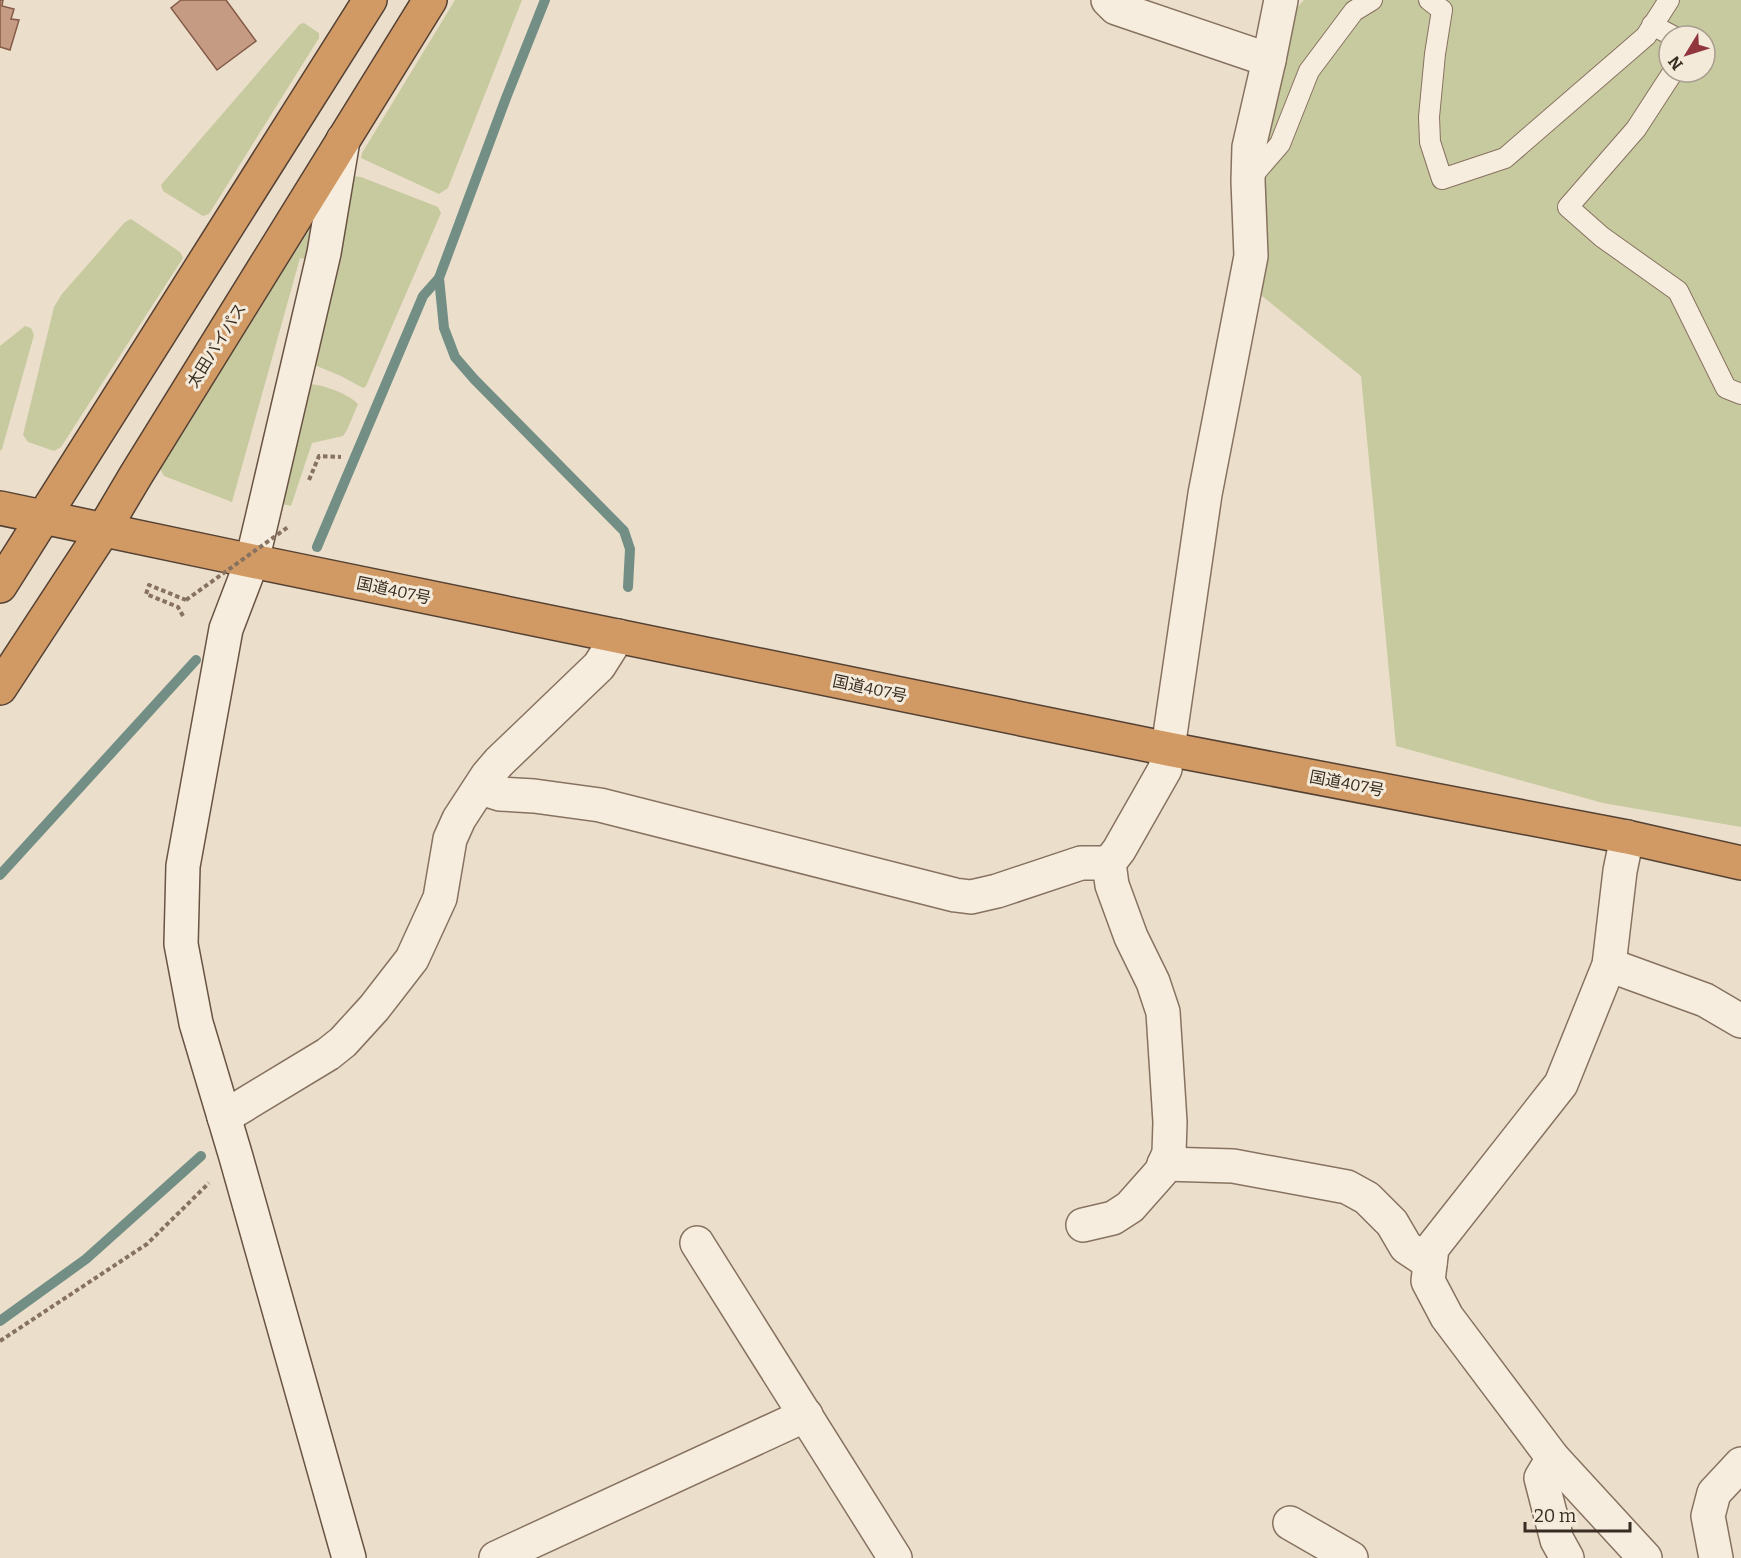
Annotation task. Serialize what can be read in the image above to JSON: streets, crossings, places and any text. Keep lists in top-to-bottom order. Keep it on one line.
{"streets":{"highway":["太田バイパス","国道407号"]},"crossings":[["太田バイパス","国道407号"]],"scale_bar":"20 m","north":"bottom left"}
